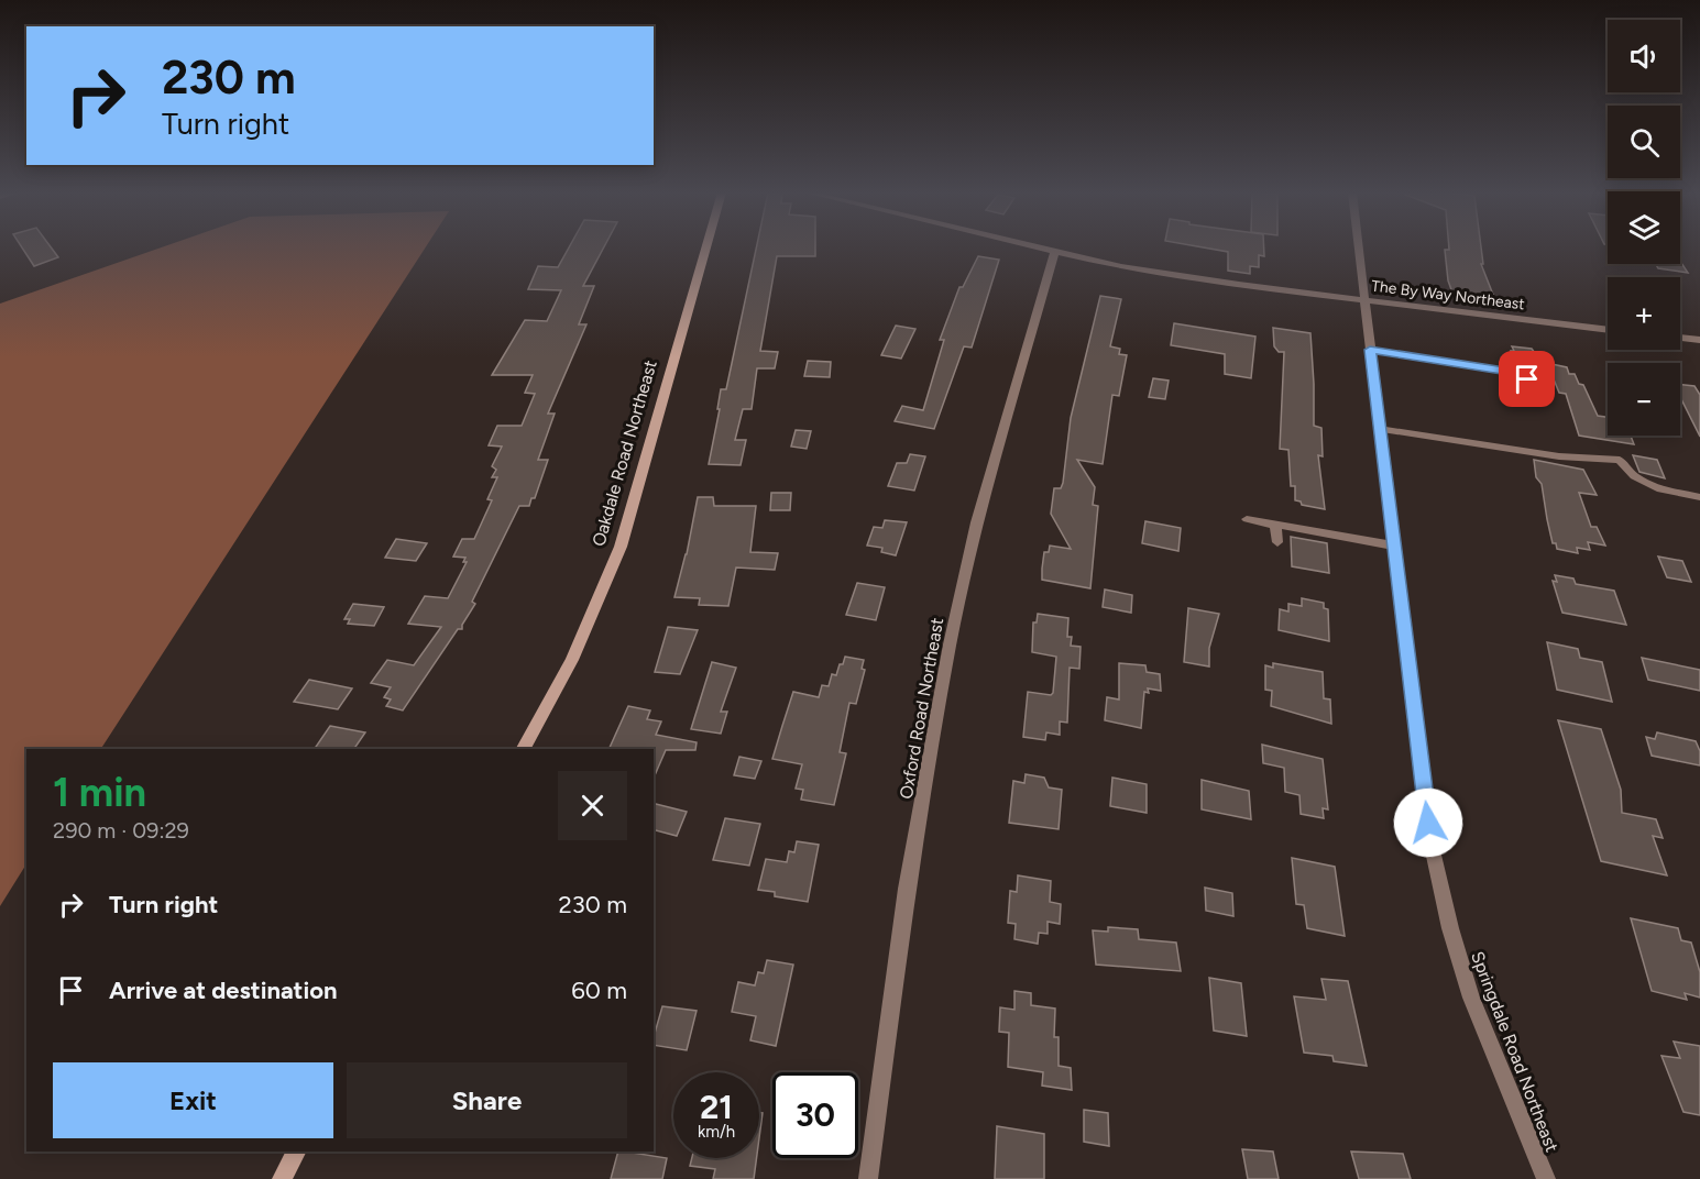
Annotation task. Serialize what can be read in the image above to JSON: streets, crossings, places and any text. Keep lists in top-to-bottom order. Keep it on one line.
{"streets":{"street":["The By Way Northeast","Oakdale Road Northeast","Oxford Road Northeast","Springdale Road Northeast"]},"crossings":[["The By Way Northeast","Oxford Road Northeast"],["The By Way Northeast","Springdale Road Northeast"]],"page":{"map_buttons":["+","−"],"turn":["230 m","Turn right"],"heading":["1 min","290 m · 09:29"],"list":[{"name":"Turn right","value":"230 m"},{"name":"Arrive at destination","value":"60 m"}],"buttons":["Exit","Share"],"speed":"21 km/h","limit":"30"}}
